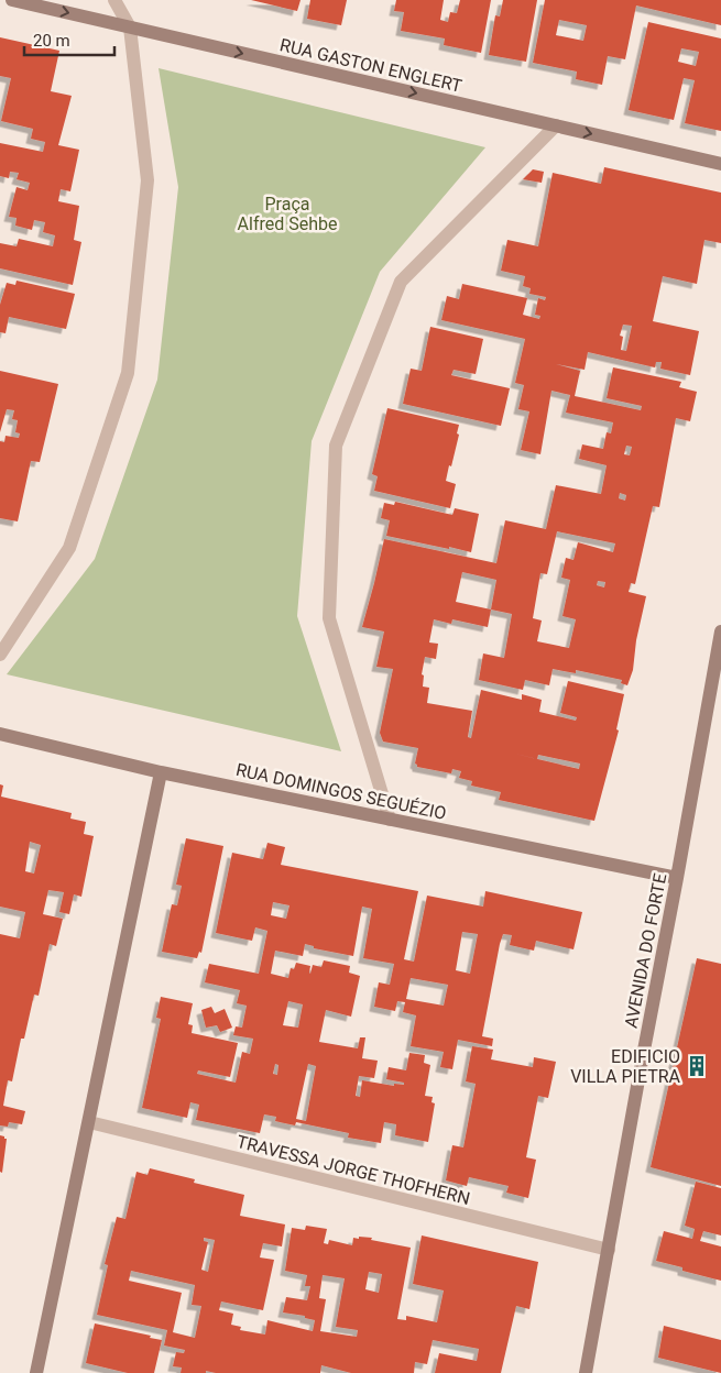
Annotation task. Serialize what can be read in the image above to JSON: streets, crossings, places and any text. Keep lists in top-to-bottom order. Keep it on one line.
{"streets":{"street":["RUA GASTON ENGLERT","RUA DOMINGOS SEGUÉZIO","AVENIDA DO FORTE","TRAVESSA JORGE THOFHERN"]},"crossings":[["RUA DOMINGOS SEGUÉZIO","AVENIDA DO FORTE"],["AVENIDA DO FORTE","TRAVESSA JORGE THOFHERN"]],"one_way":["RUA GASTON ENGLERT"],"parks":["Praça Alfred Sehbe"],"places":{"building":["EDIFICIO VILLA PIETRA"]},"scale_bar":"20 m"}
